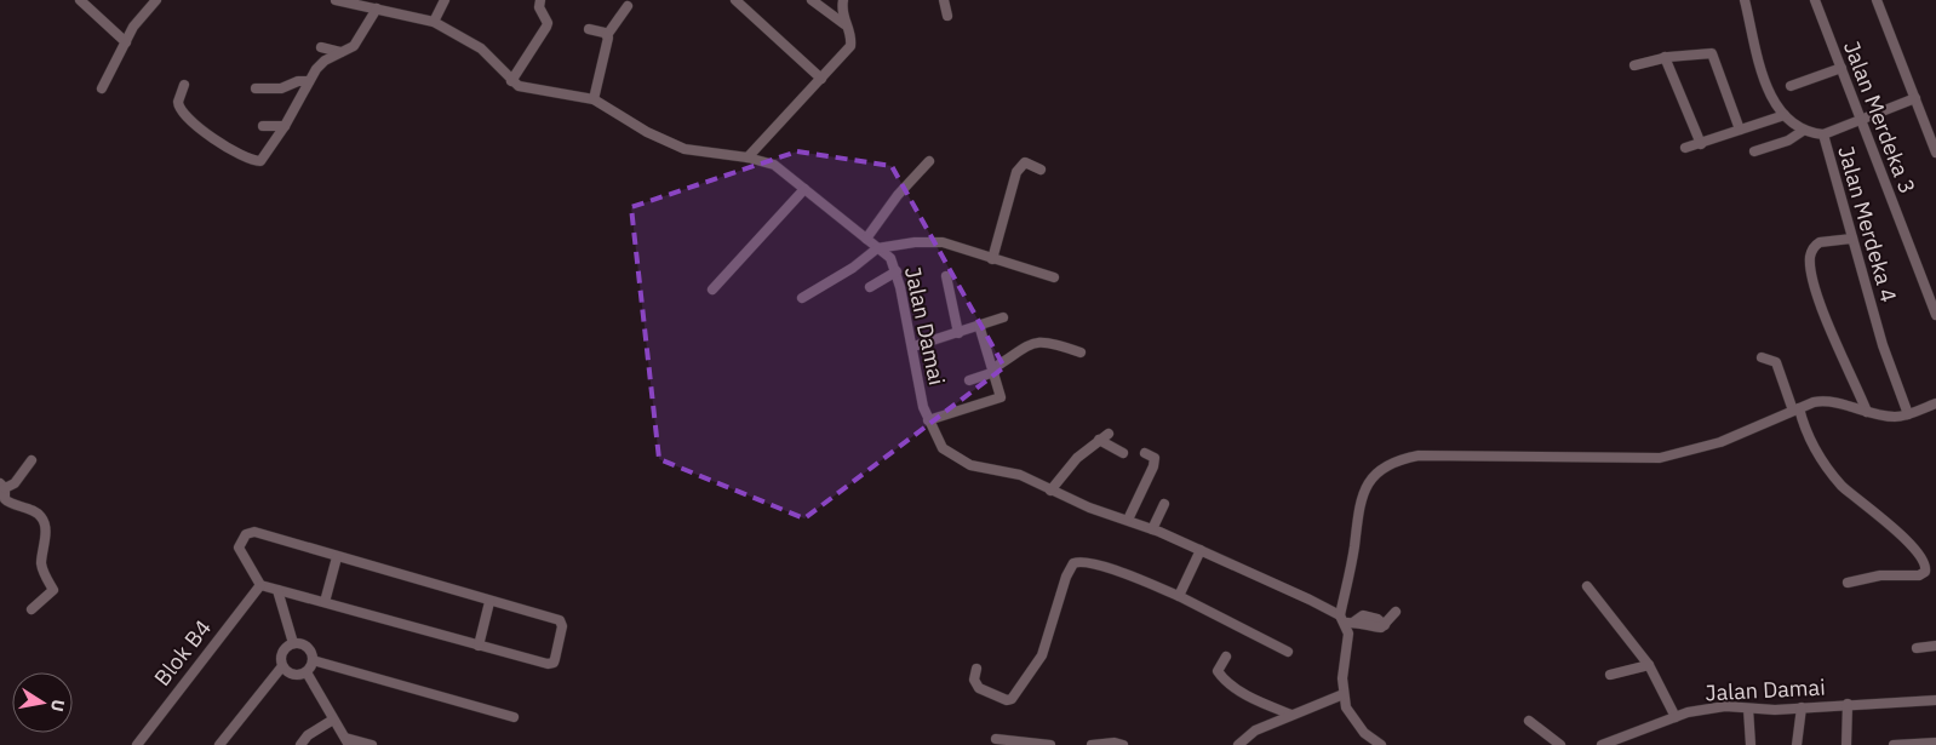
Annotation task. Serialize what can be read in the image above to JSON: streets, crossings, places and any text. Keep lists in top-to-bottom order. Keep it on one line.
{"streets":{"street":["Jalan Merdeka 3","Jalan Merdeka 4","Jalan Damai","Blok B4"]},"north":"right"}
